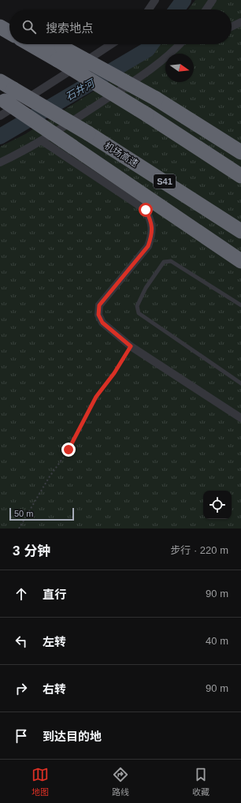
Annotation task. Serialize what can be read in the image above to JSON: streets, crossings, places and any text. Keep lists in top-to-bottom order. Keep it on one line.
{"streets":{"highway":["机场高速","S41"]},"water":["石井河"],"scale_bar":"50 m","north":"right","page":{"search":"搜索地点","scale":"50 m","heading":["3 分钟","步行 · 220 m"],"list":[["直行","90 m"],["左转","40 m"],["右转","90 m"],"到达目的地"],"nav":["地图","路线","收藏"]}}
